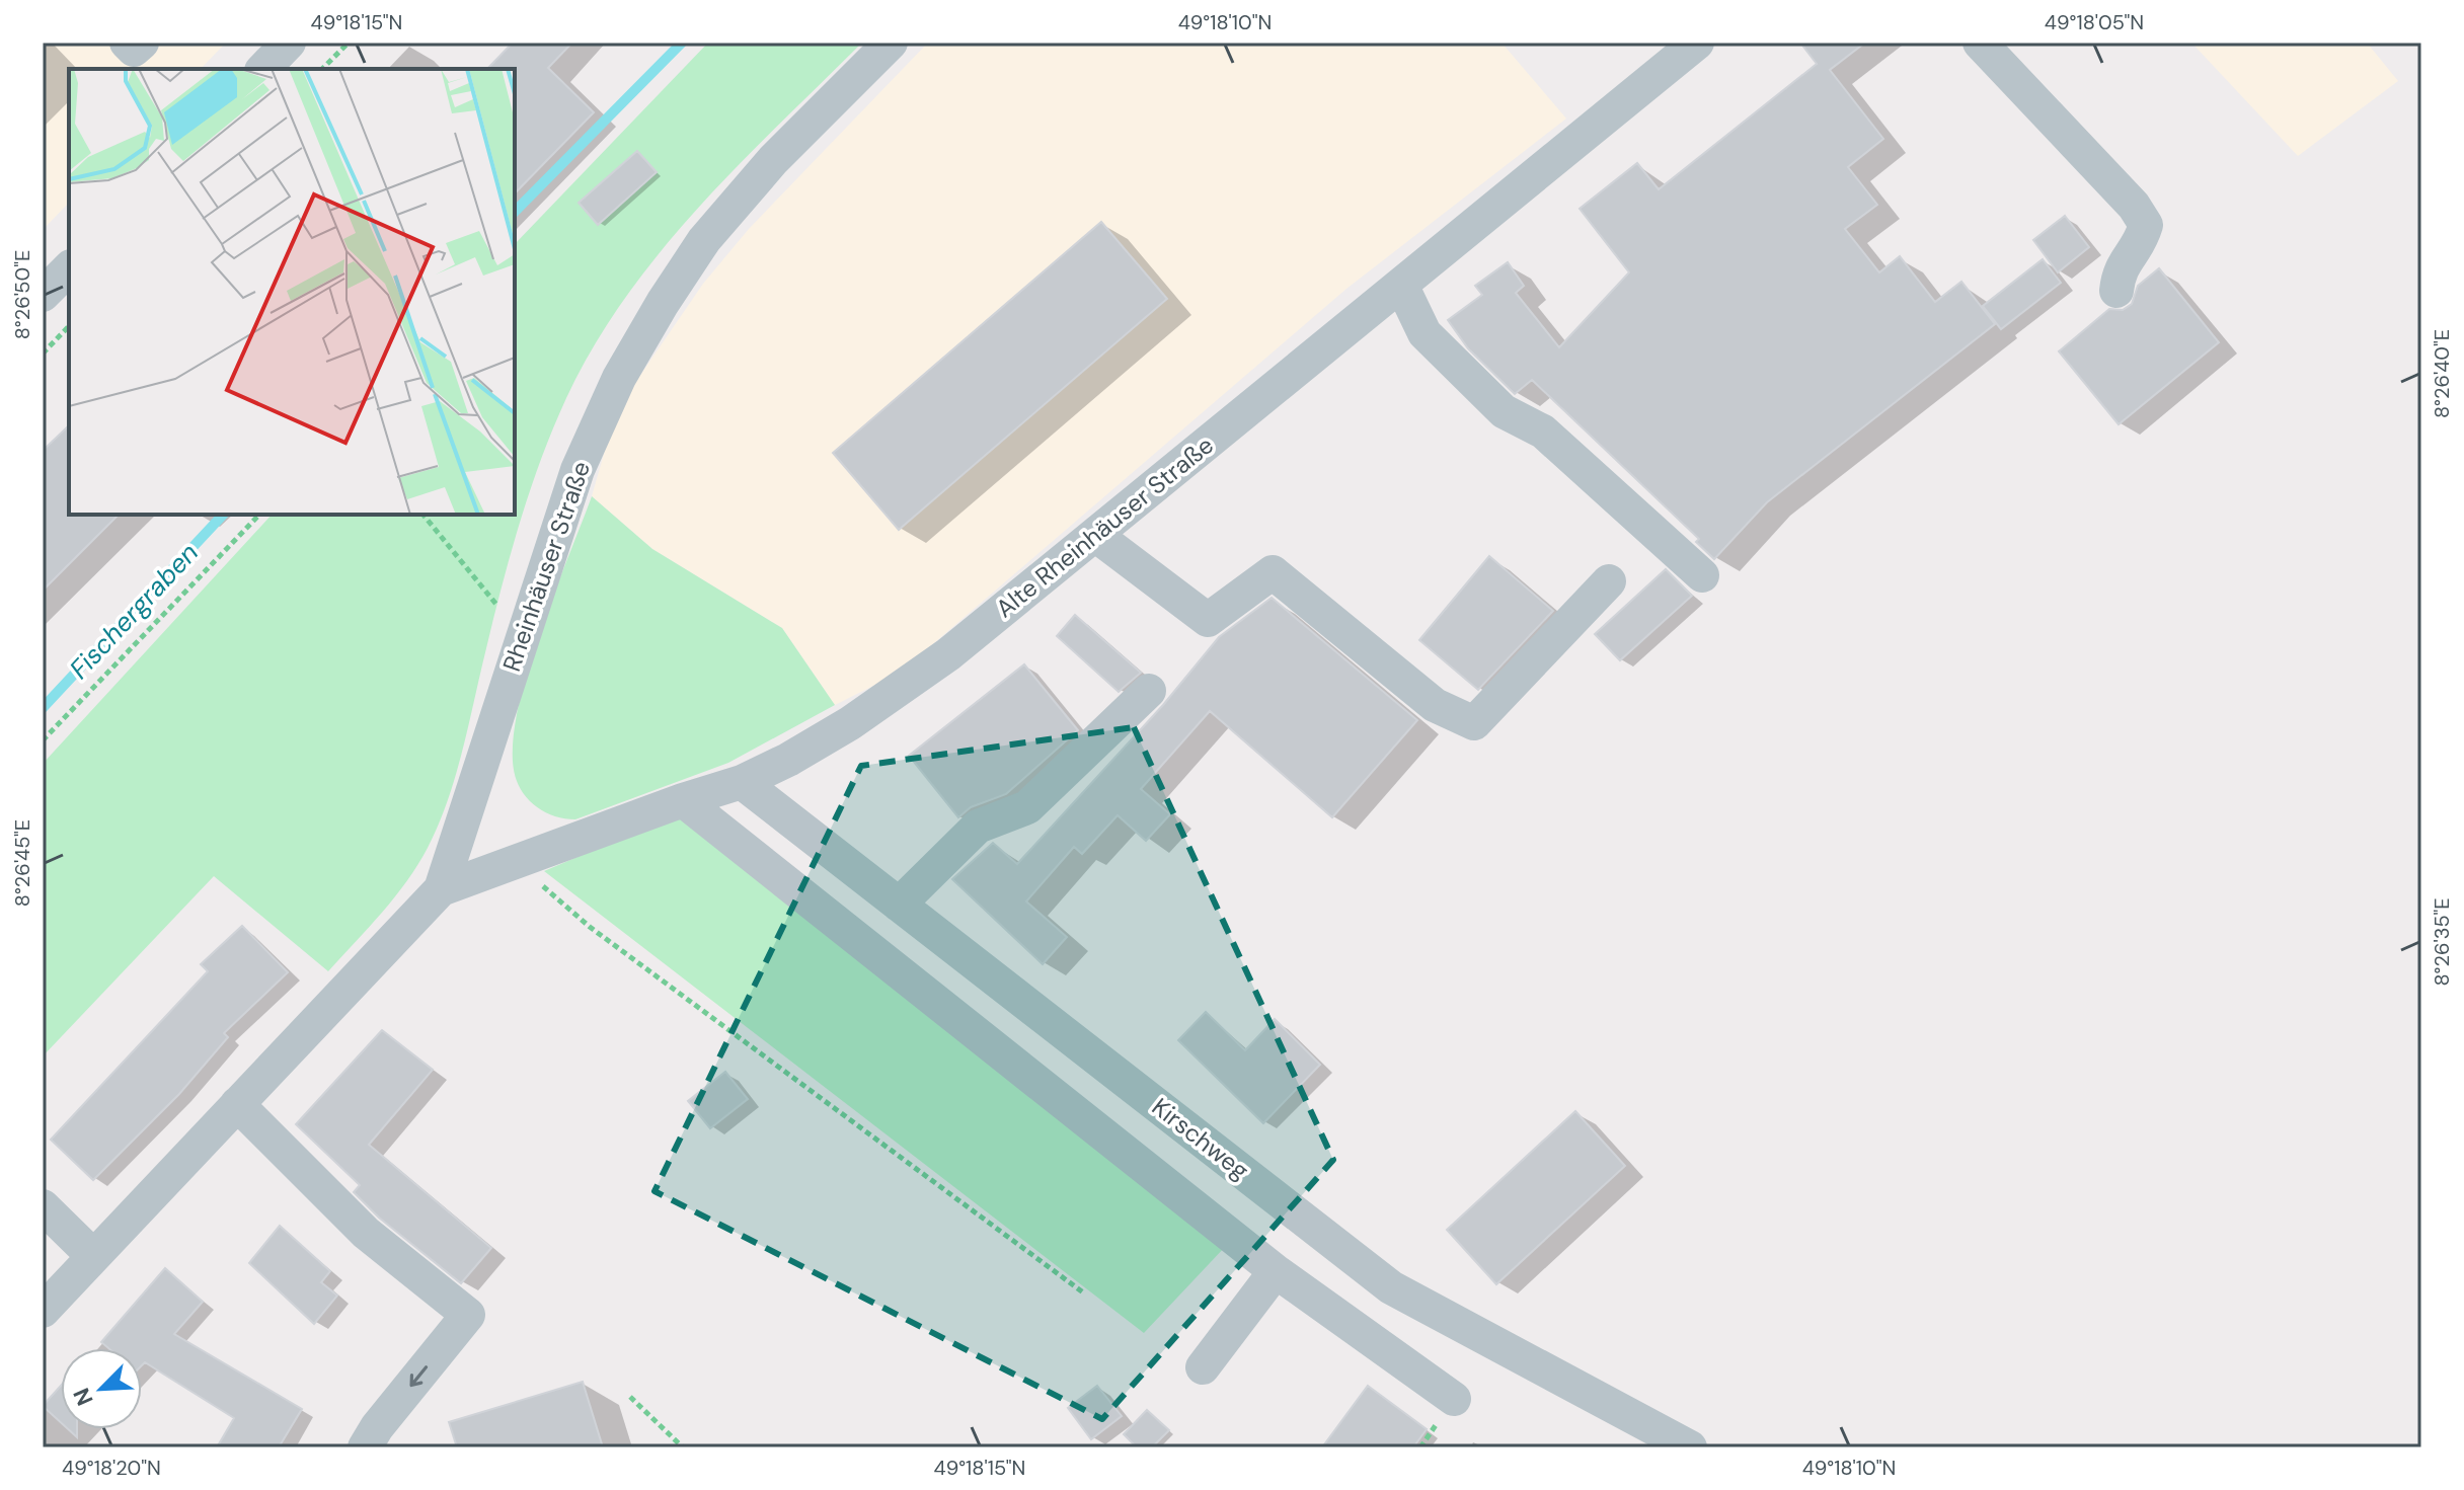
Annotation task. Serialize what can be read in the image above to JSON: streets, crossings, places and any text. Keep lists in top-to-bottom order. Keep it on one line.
{"streets":{"street":["Alte Rheinhäuser Straße","Rheinhäuser Straße","Kirschweg"]},"crossings":[["Alte Rheinhäuser Straße","Rheinhäuser Straße"],["Alte Rheinhäuser Straße","Kirschweg"]],"water":["Fischergraben"],"north":"bottom left","coordinates":["49°18'15\"N","49°18'10\"N","49°18'05\"N","8°26'50\"E","8°26'40\"E","8°26'45\"E","8°26'35\"E","49°18'20\"N"]}
